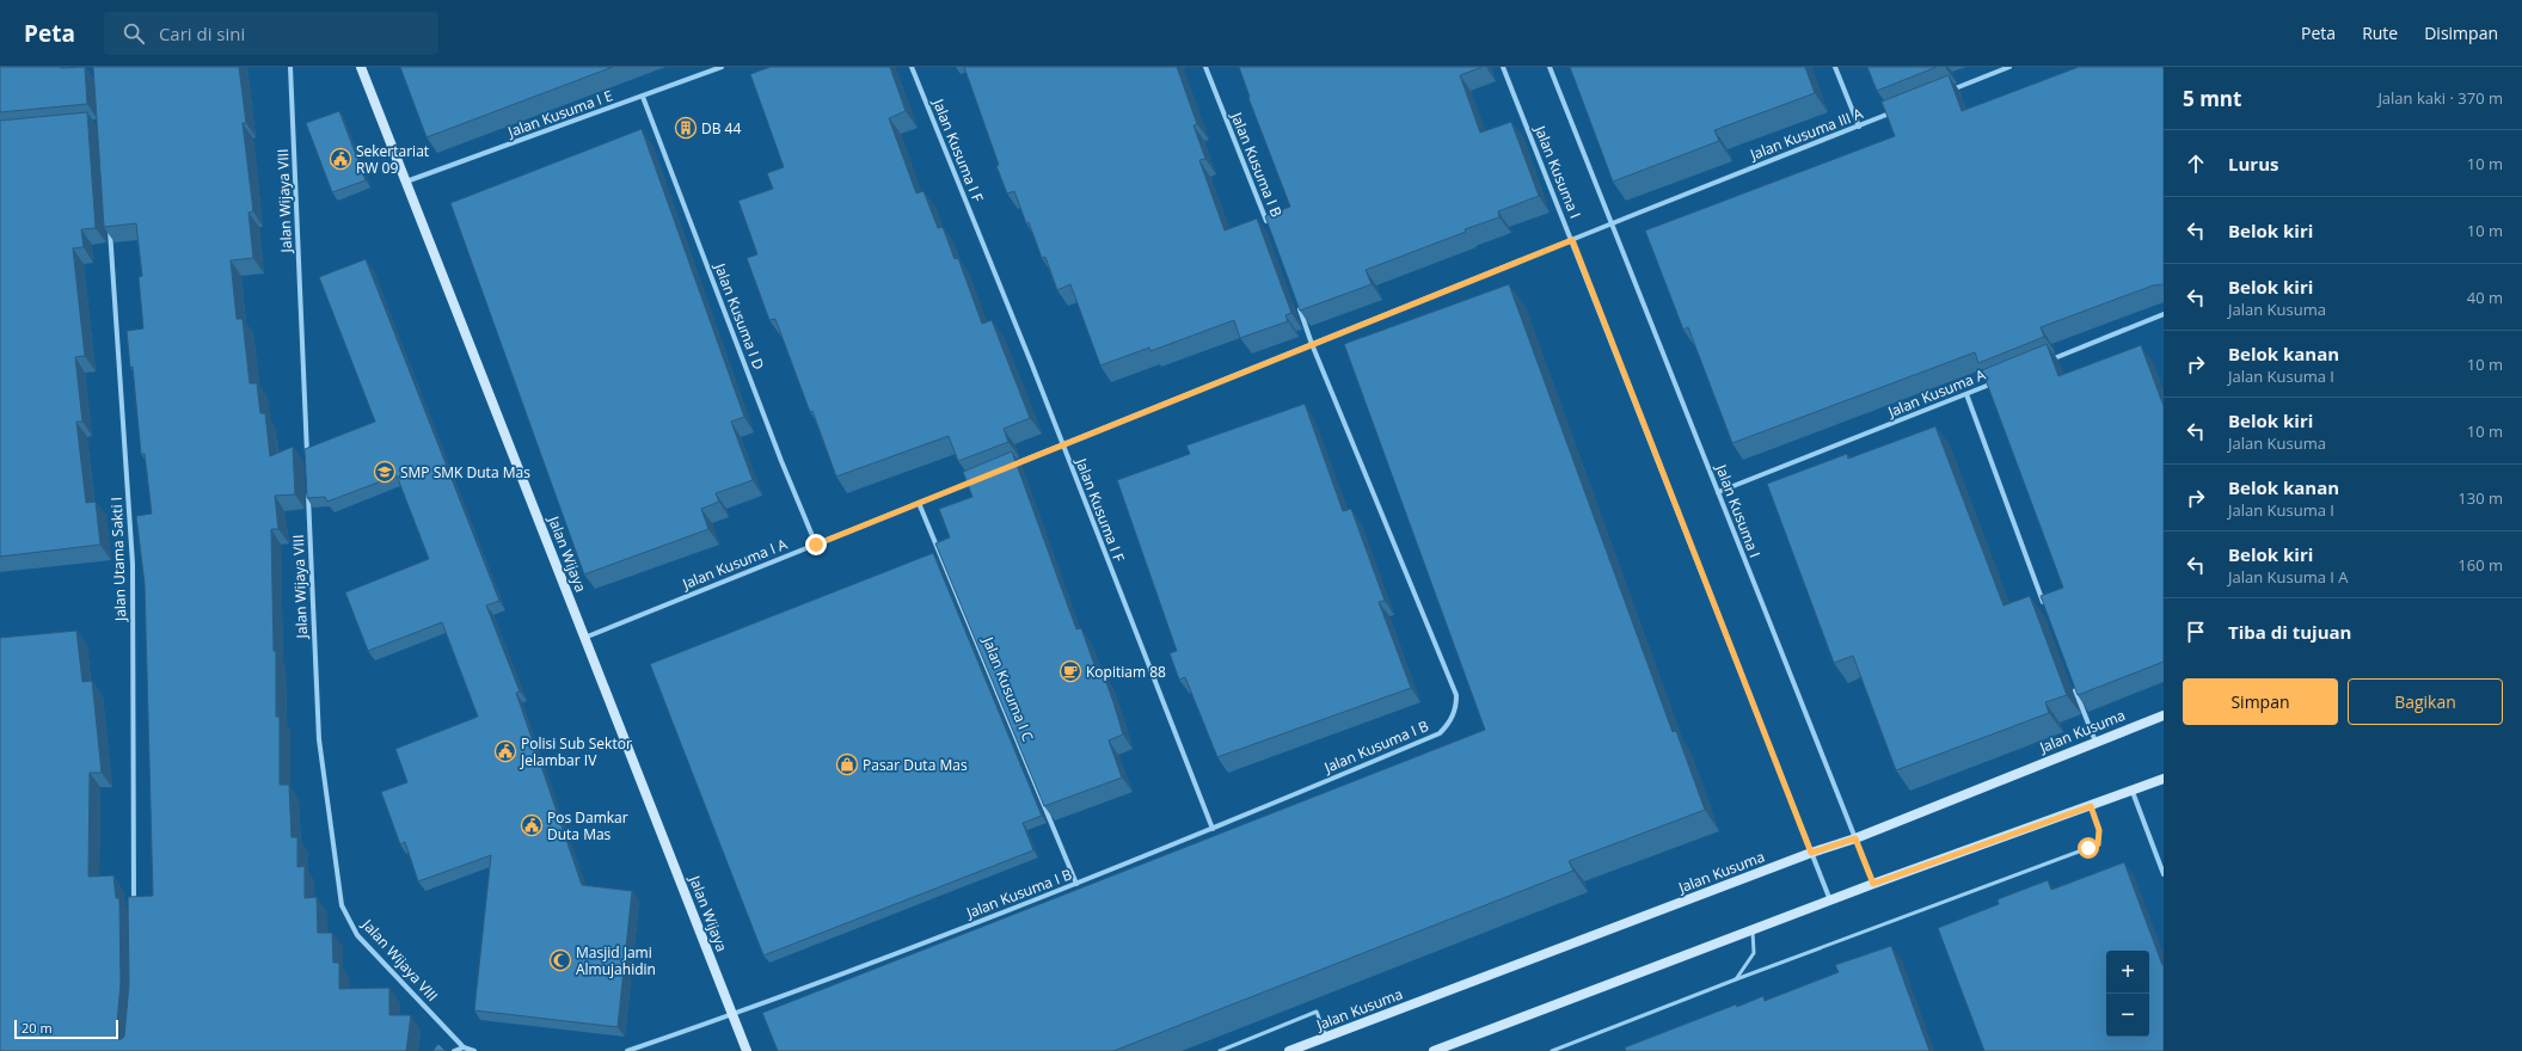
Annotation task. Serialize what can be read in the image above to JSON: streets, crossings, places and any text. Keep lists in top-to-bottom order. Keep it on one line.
{"streets":{"street":["Jalan Kusuma I E","Jalan Kusuma III A","Jalan Kusuma I F","Jalan Kusuma I B","Jalan Kusuma I","Jalan Wijaya VIII","Jalan Kusuma I D","Jalan Kusuma A","Jalan Wijaya","Jalan Utama Sakti I","Jalan Kusuma I A","Jalan Kusuma I C","Jalan Kusuma"]},"crossings":[["Jalan Kusuma I E","Jalan Kusuma I D"],["Jalan Kusuma I E","Jalan Wijaya"],["Jalan Kusuma III A","Jalan Kusuma I"],["Jalan Kusuma I F","Jalan Kusuma I B"],["Jalan Kusuma I B","Jalan Wijaya"],["Jalan Kusuma I B","Jalan Kusuma I C"],["Jalan Kusuma I","Jalan Kusuma A"],["Jalan Kusuma I","Jalan Kusuma"],["Jalan Kusuma I D","Jalan Kusuma I A"],["Jalan Wijaya","Jalan Kusuma I A"],["Jalan Kusuma I A","Jalan Kusuma I C"]],"places":{"building":["DB 44"],"public building":["Sekertariat RW 09","Polisi Sub Sektor Jelambar IV","Pos Damkar Duta Mas"],"school or university":["SMP SMK Duta Mas"],"cafe":["Kopitiam 88"],"shop":["Pasar Duta Mas"],"mosque":["Masjid Jami Almujahidin"]},"scale_bar":"20 m","page":{"header":"Peta","search":"Cari di sini","nav":["Peta","Rute","Disimpan"],"heading":["5 mnt","Jalan kaki · 370 m"],"list":[["Lurus","10 m"],["Belok kiri","10 m"],["Belok kiri","Jalan Kusuma","40 m"],["Belok kanan","Jalan Kusuma I","10 m"],["Belok kiri","Jalan Kusuma","10 m"],["Belok kanan","Jalan Kusuma I","130 m"],["Belok kiri","Jalan Kusuma I A","160 m"],"Tiba di tujuan"],"buttons":["Simpan","Bagikan"],"map_buttons":["+","−"],"scale":"20 m"}}
